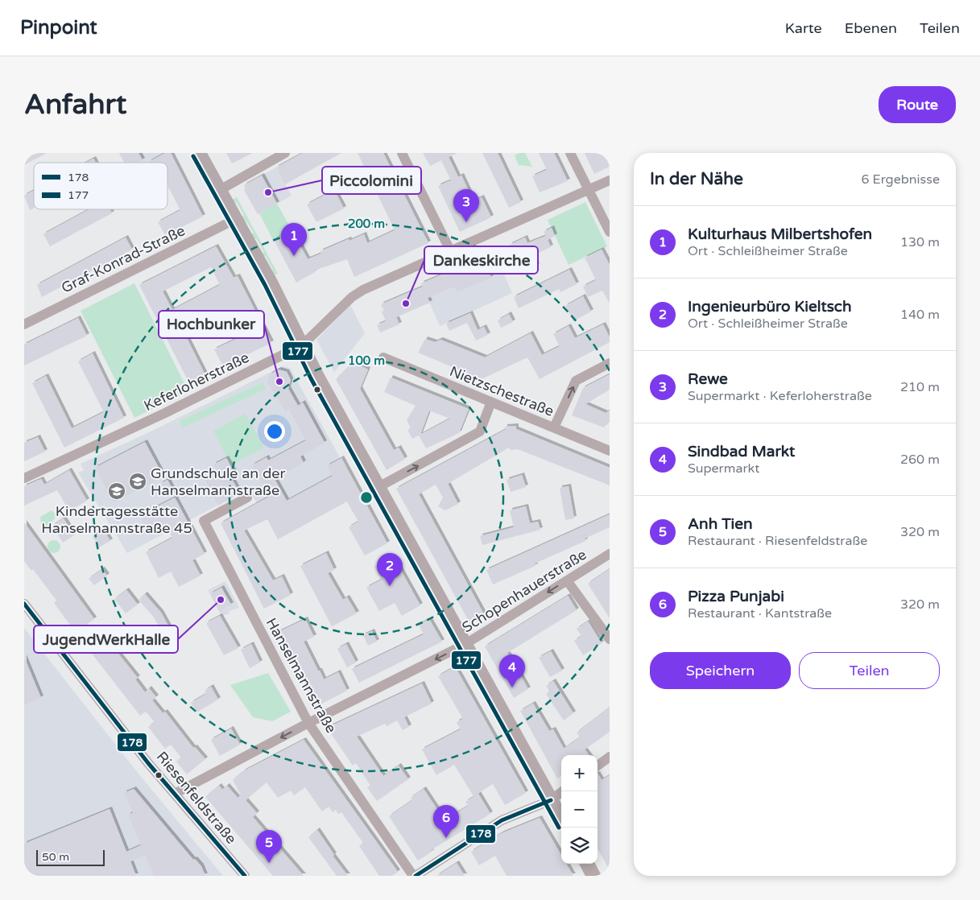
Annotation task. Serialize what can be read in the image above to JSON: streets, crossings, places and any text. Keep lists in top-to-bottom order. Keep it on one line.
{"streets":{"street":["Graf-Konrad-Straße","Keferloherstraße","Nietzschestraße","Schopenhauerstraße","Hanselmannstraße","Riesenfeldstraße"]},"crossings":[["Schopenhauerstraße","Hanselmannstraße"],["Schopenhauerstraße","Riesenfeldstraße"]],"one_way":["Schopenhauerstraße"],"places":{"other":["Piccolomini","Dankeskirche","Hochbunker","JugendWerkHalle"],"school or university":["Grundschule an der Hanselmannstraße","Kindertagesstätte Hanselmannstraße 45"]},"lines":["transit line 177","transit line 178"],"legend":["178","177"],"scale_bar":"50 m","page":{"header":"Pinpoint","nav":["Karte","Ebenen","Teilen"],"buttons":["Route",["Speichern","Teilen"]],"title":"Anfahrt","heading":["In der Nähe","6 Ergebnisse"],"pins":["3","1","2","4","6","5"],"list":[{"mark":"1","name":"Kulturhaus Milbertshofen","note":"Ort · Schleißheimer Straße","value":"130 m"},{"mark":"2","name":"Ingenieurbüro Kieltsch","note":"Ort · Schleißheimer Straße","value":"140 m"},{"mark":"3","name":"Rewe","note":"Supermarkt · Keferloherstraße","value":"210 m"},{"mark":"4","name":"Sindbad Markt","note":"Supermarkt","value":"260 m"},{"mark":"5","name":"Anh Tien","note":"Restaurant · Riesenfeldstraße","value":"320 m"},{"mark":"6","name":"Pizza Punjabi","note":"Restaurant · Kantstraße","value":"320 m"}],"map_buttons":["+","−"],"scale":"50 m"},"rings":["200 m","100 m"]}
